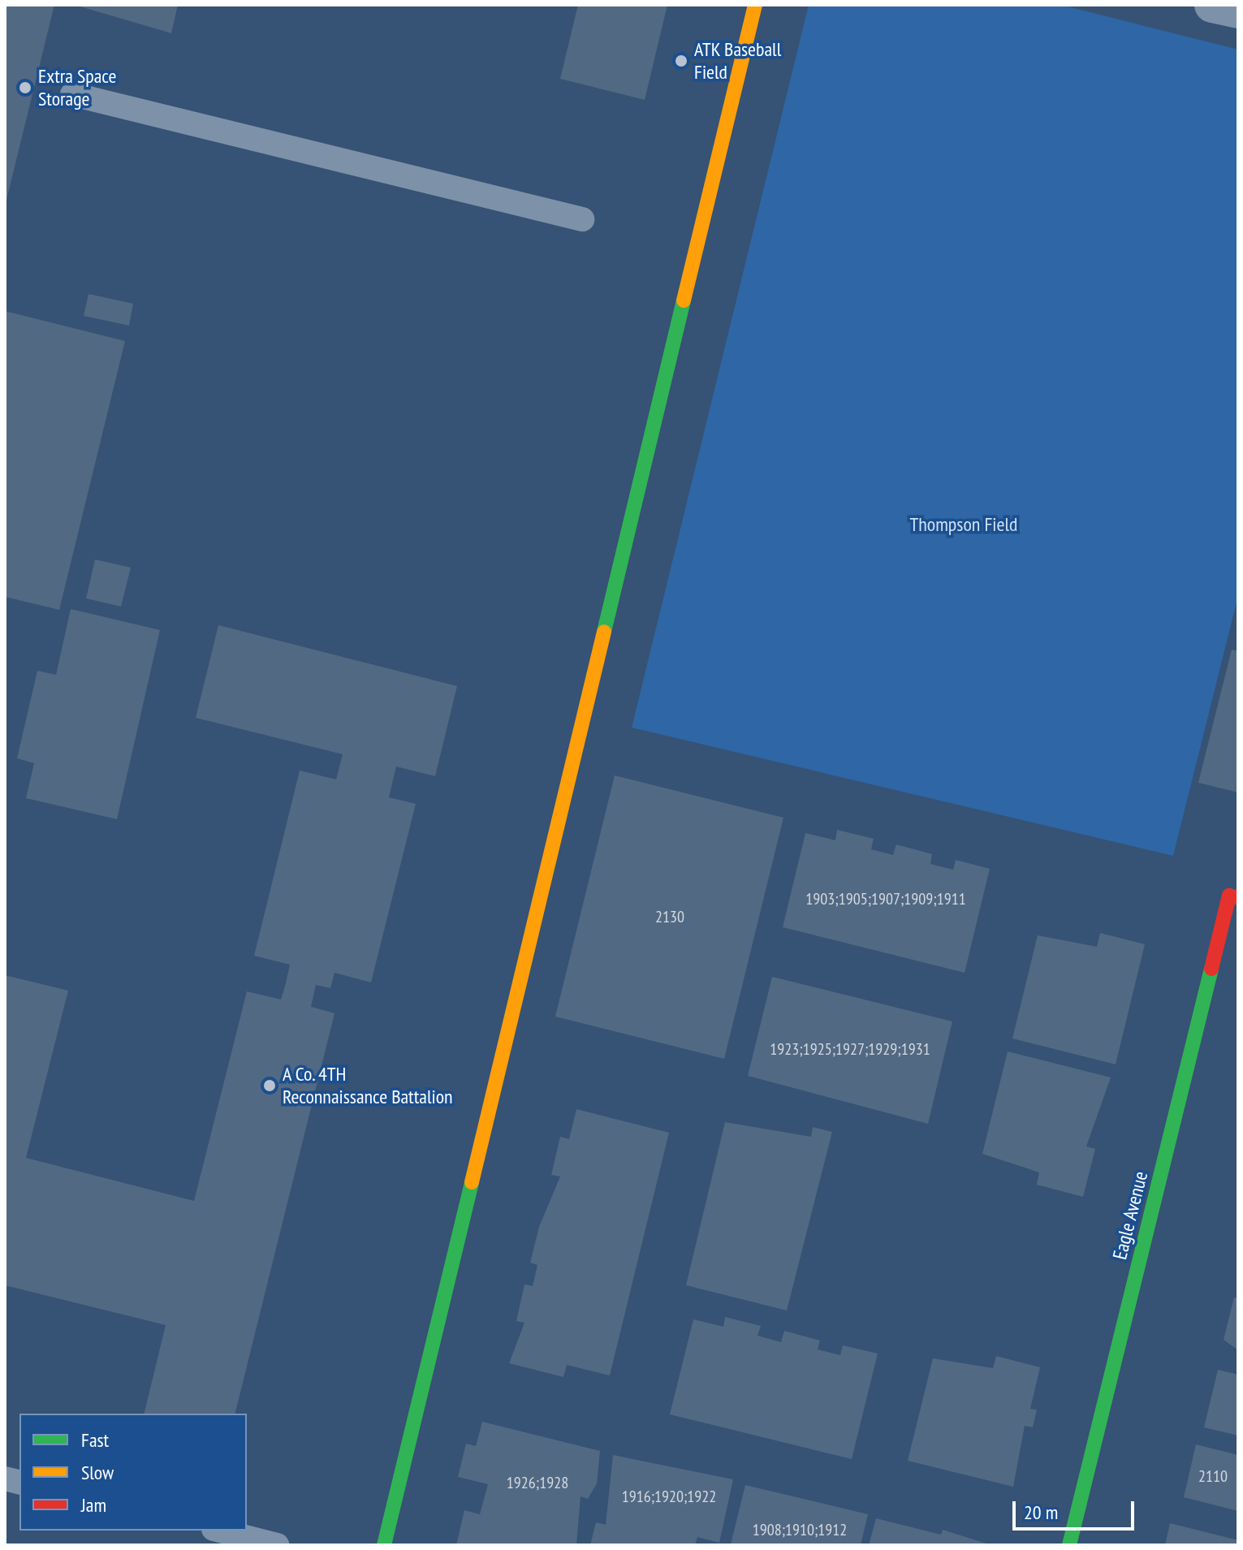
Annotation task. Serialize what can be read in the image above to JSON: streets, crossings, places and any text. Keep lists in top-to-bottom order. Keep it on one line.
{"streets":{"street":["Eagle Avenue"]},"parks":["Thompson Field"],"places":["ATK Baseball Field","Extra Space Storage","A Co. 4TH Reconnaissance Battalion"],"house_numbers":["1903;1905;1907;1909;1911","2130","1923;1925;1927;1929;1931","2110","1926;1928","1916;1920;1922","1908;1910;1912"],"legend":["Fast","Slow","Jam"],"scale_bar":"20 m"}
